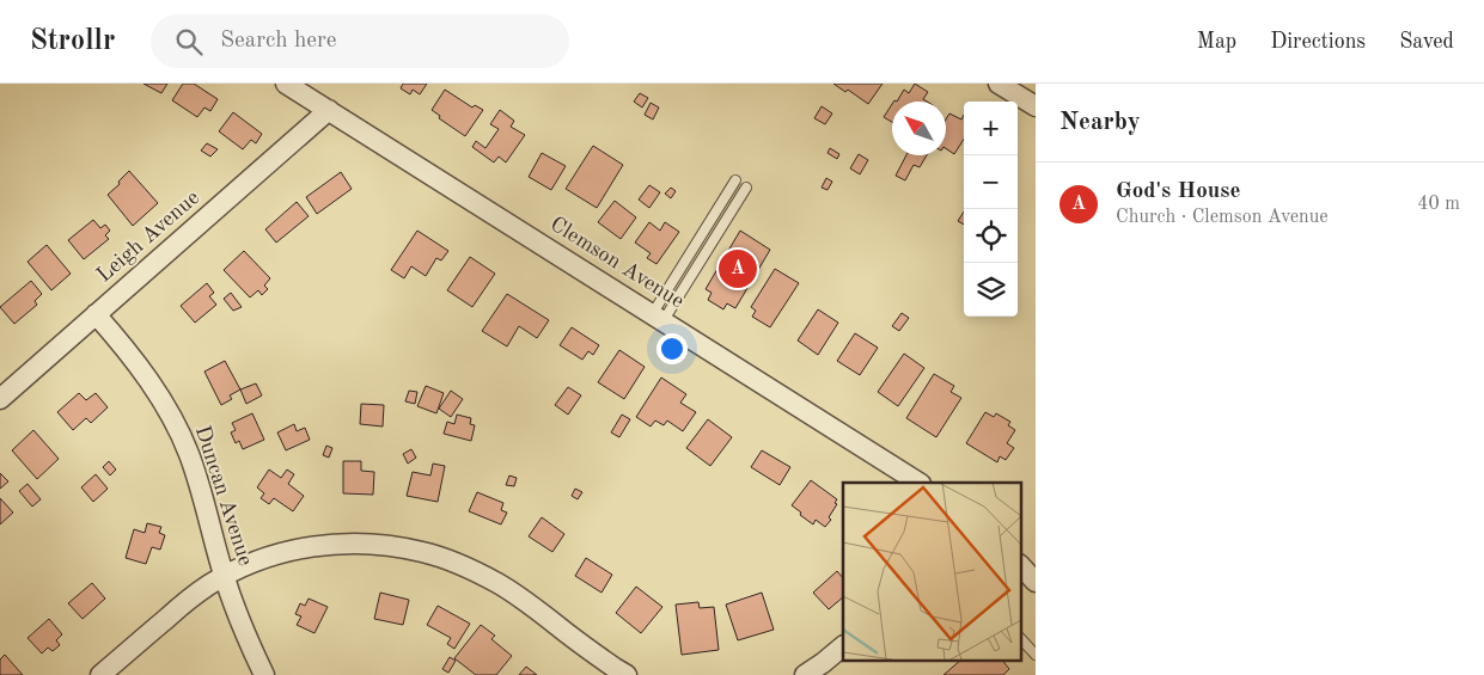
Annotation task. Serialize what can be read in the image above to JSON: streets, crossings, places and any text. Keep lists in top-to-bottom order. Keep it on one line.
{"streets":{"street":["Leigh Avenue","Clemson Avenue","Duncan Avenue"]},"crossings":[["Leigh Avenue","Clemson Avenue"],["Leigh Avenue","Duncan Avenue"]],"north":"top left","page":{"header":"Strollr","search":"Search here","nav":["Map","Directions","Saved"],"heading":"Nearby","map_buttons":["+","−"],"list":[{"mark":"A","name":"God's House","note":"Church · Clemson Avenue","value":"40 m"}],"pins":"A"}}
